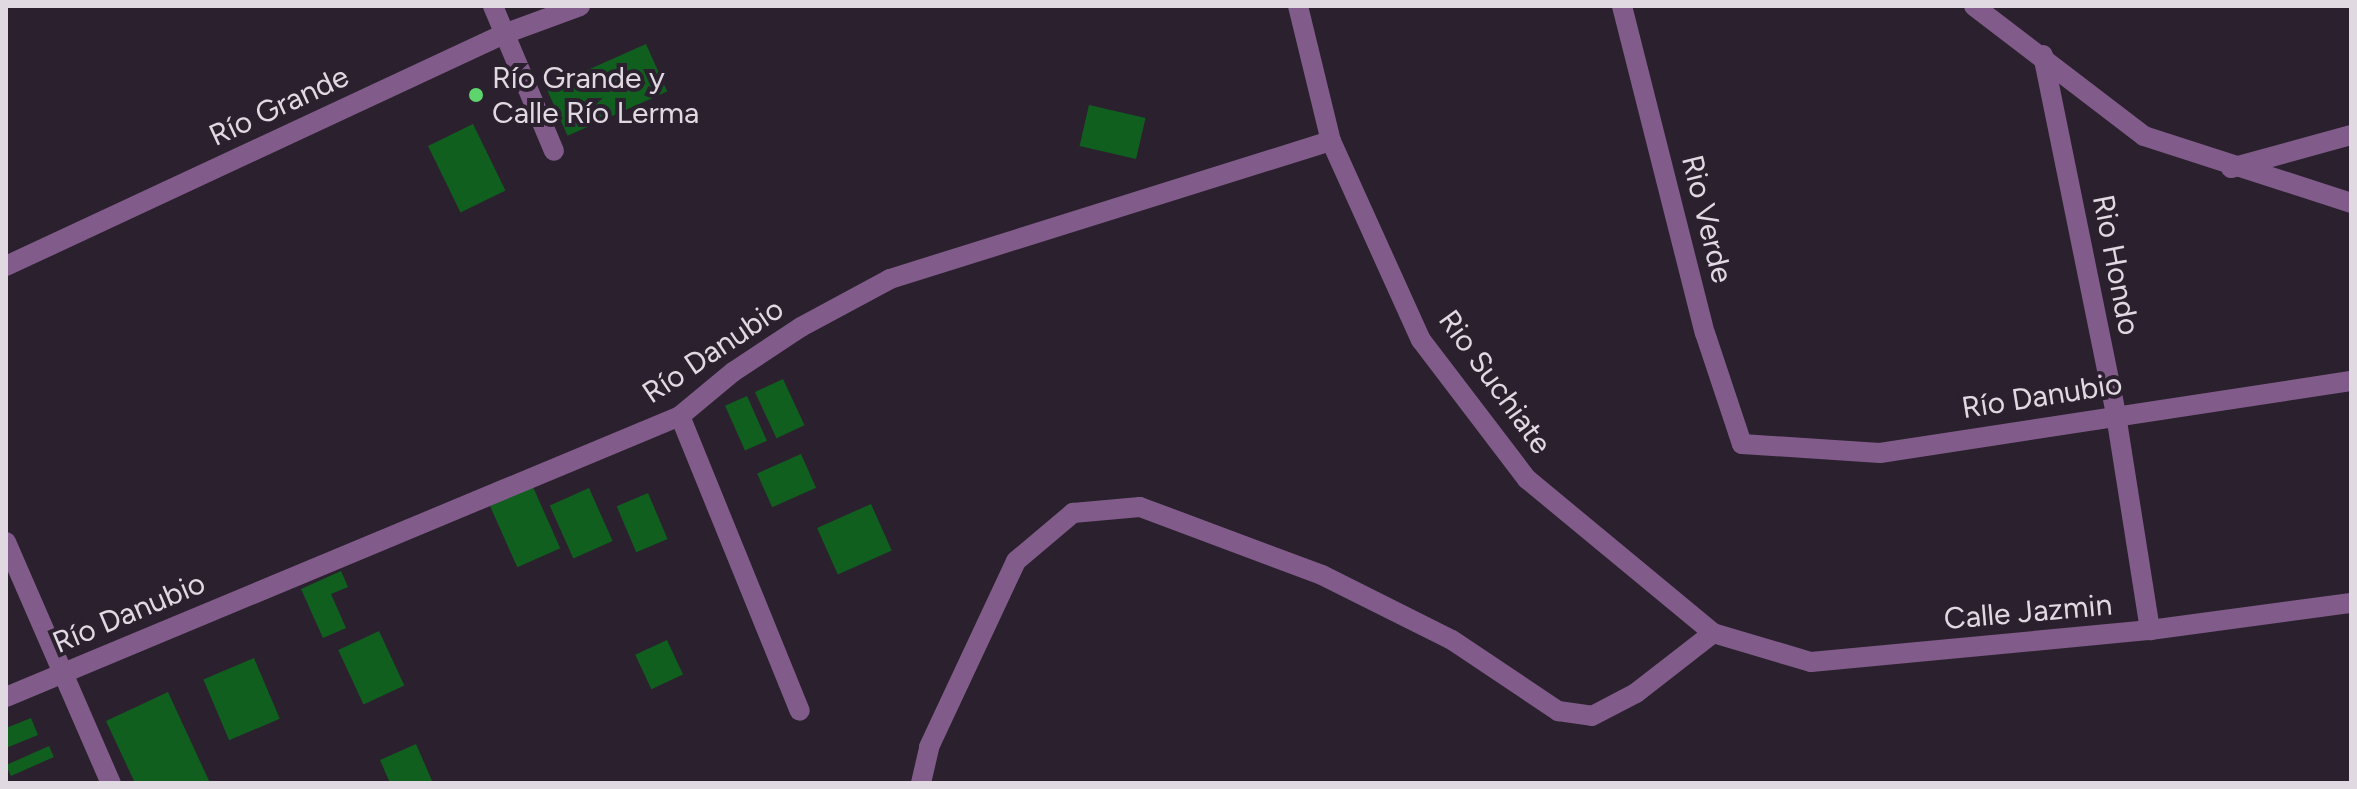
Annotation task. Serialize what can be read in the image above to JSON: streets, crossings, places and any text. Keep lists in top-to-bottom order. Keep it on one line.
{"streets":{"street":["Río Grande","Rio Verde","Rio Hondo","Río Danubio","Rio Suchiate","Calle Jazmin"]},"crossings":[["Rio Verde","Río Danubio"],["Rio Hondo","Río Danubio"],["Rio Hondo","Calle Jazmin"],["Río Danubio","Rio Suchiate"],["Rio Suchiate","Calle Jazmin"]],"places":["Río Grande y Calle Río Lerma"]}
